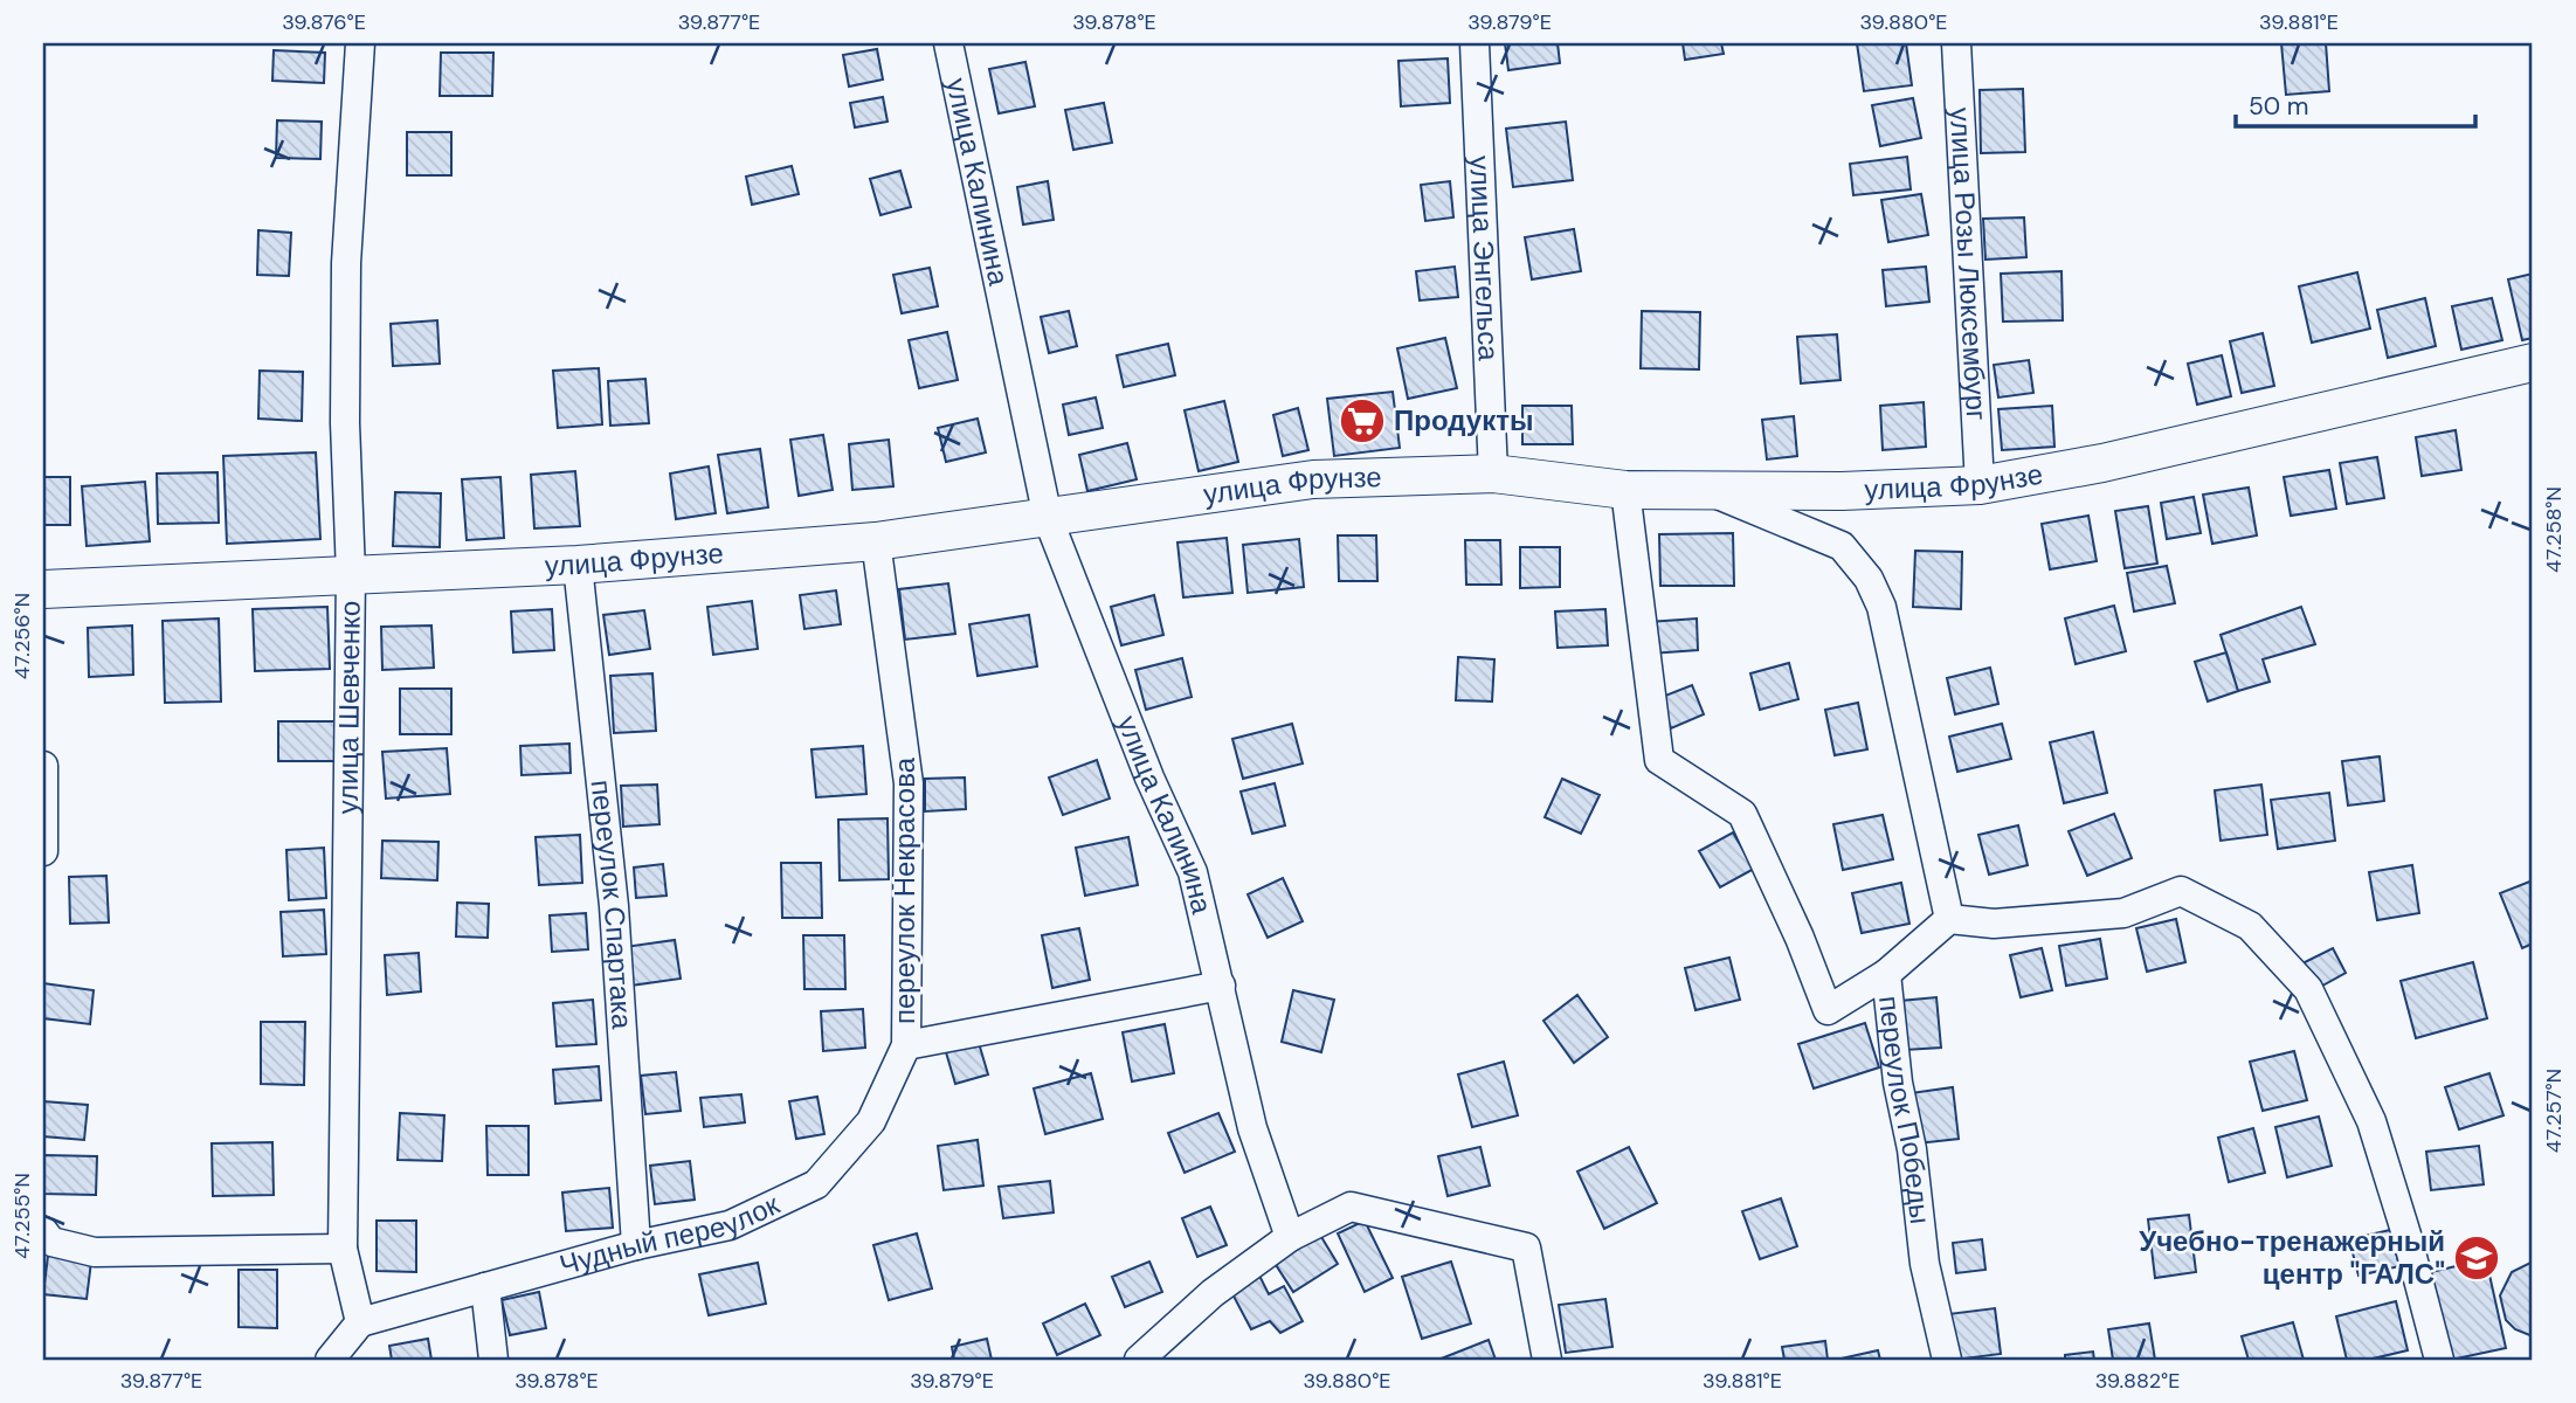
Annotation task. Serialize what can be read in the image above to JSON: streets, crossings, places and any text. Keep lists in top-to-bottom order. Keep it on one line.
{"streets":{"street":["улица Калинина","улица Энгельса","улица Розы Люксембург","улица Фрунзе","улица Шевченко","переулок Некрасова","переулок Спартака","переулок Победы","Чудный переулок"]},"crossings":[["улица Калинина","улица Фрунзе"],["улица Энгельса","улица Фрунзе"],["улица Розы Люксембург","улица Фрунзе"],["улица Фрунзе","улица Шевченко"],["улица Фрунзе","переулок Некрасова"],["улица Фрунзе","переулок Спартака"],["улица Фрунзе","переулок Победы"],["улица Шевченко","Чудный переулок"],["переулок Некрасова","Чудный переулок"],["переулок Спартака","Чудный переулок"]],"places":{"supermarket":["Продукты"],"school or university":["Учебно-тренажерный центр \"ГАЛС\""]},"scale_bar":"50 m","coordinates":["39.876°E","39.877°E","39.878°E","39.879°E","39.880°E","39.881°E","47.258°N","47.256°N","47.257°N","47.255°N","39.882°E"]}
